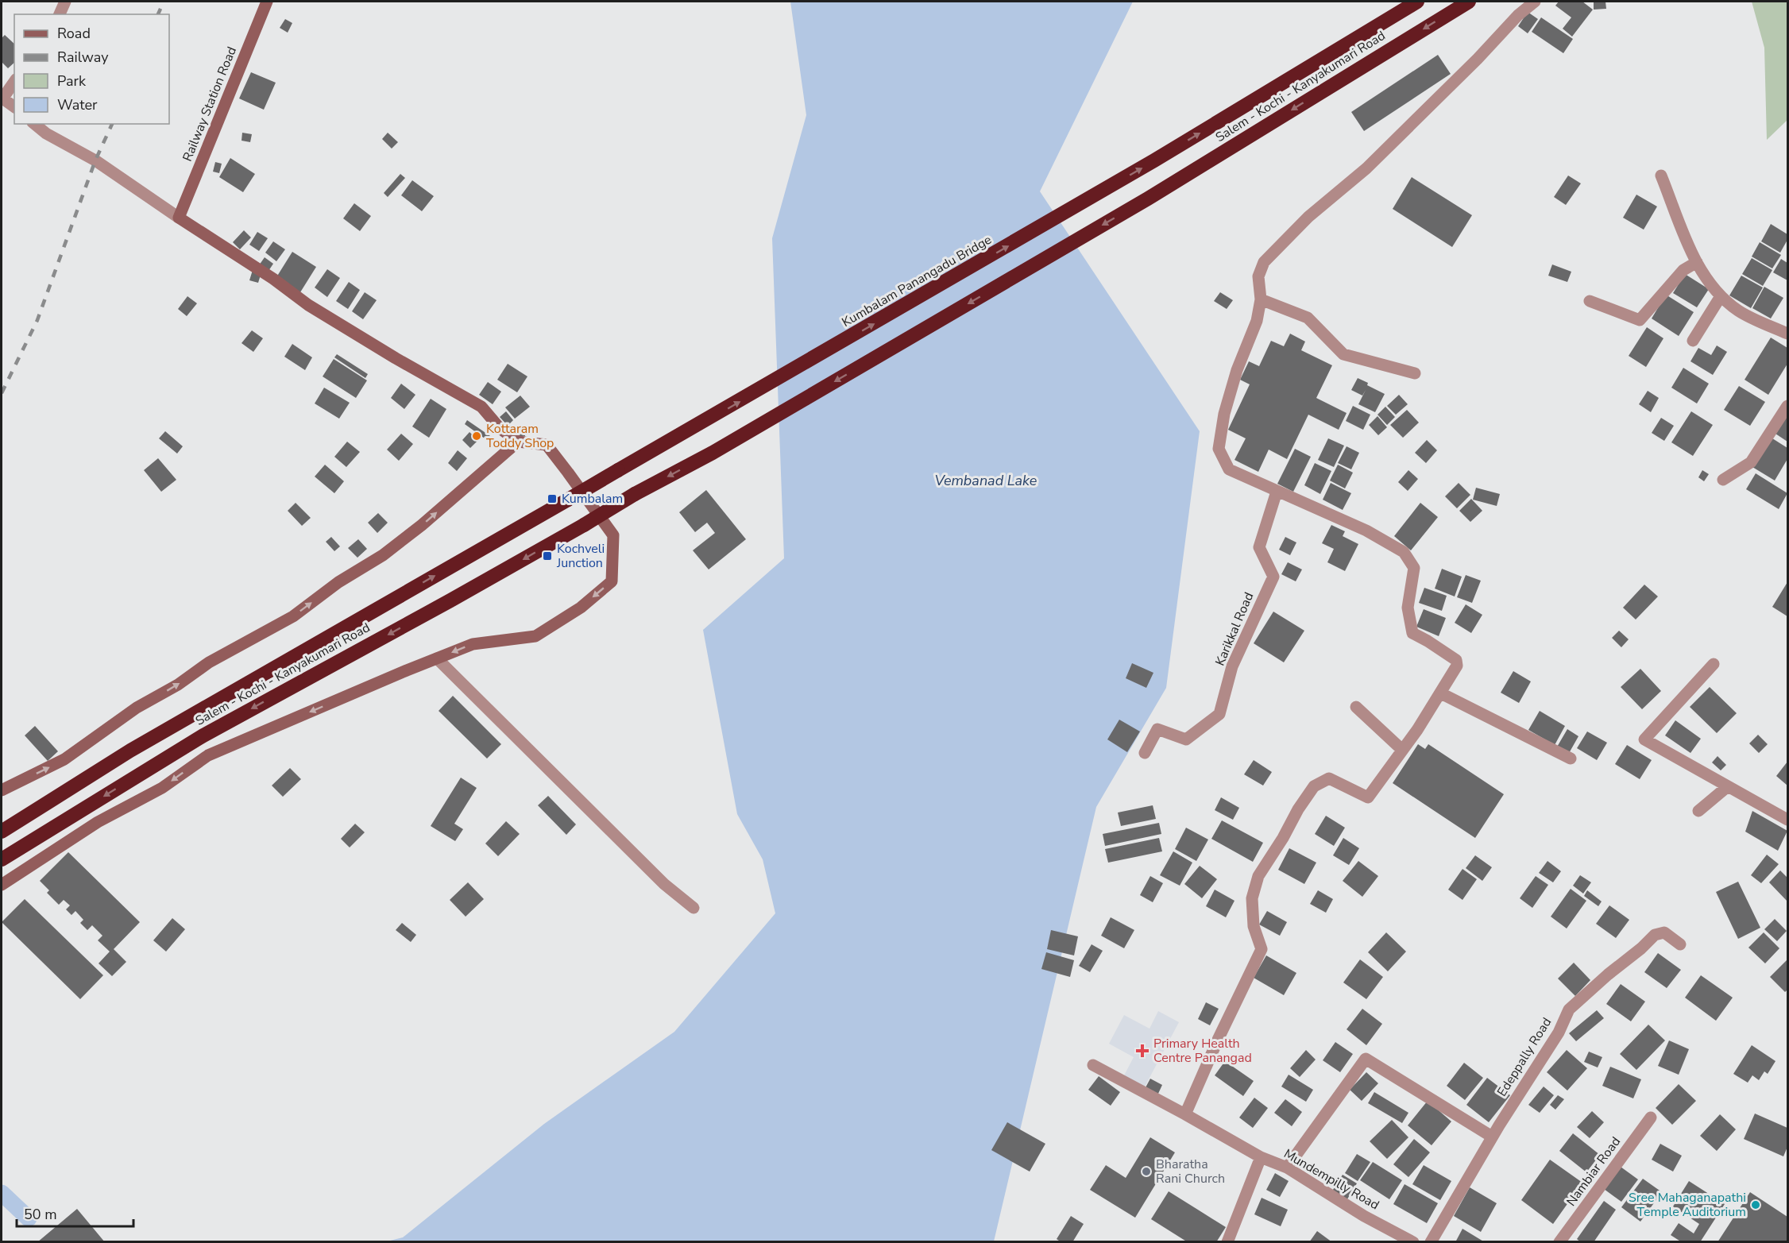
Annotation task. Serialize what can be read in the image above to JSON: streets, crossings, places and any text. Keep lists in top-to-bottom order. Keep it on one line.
{"streets":{"highway":["Salem - Kochi - Kanyakumari Road","Kumbalam Panangadu Bridge"],"street":["Railway Station Road","Karikkal Road","Edeppally Road","Nambiar Road","Mundempilly Road"]},"crossings":[["Salem - Kochi - Kanyakumari Road","Kumbalam Panangadu Bridge"]],"one_way":["Kumbalam Panangadu Bridge"],"water":["Vembanad Lake"],"places":{"other":["Kottaram Toddy Shop","Bharatha Rani Church","Sree Mahaganapathi Temple Auditorium"],"transit":["Kumbalam","Kochveli Junction"],"health":["Primary Health Centre Panangad"]},"legend":["Road","Railway","Park","Water"],"scale_bar":"50 m"}
